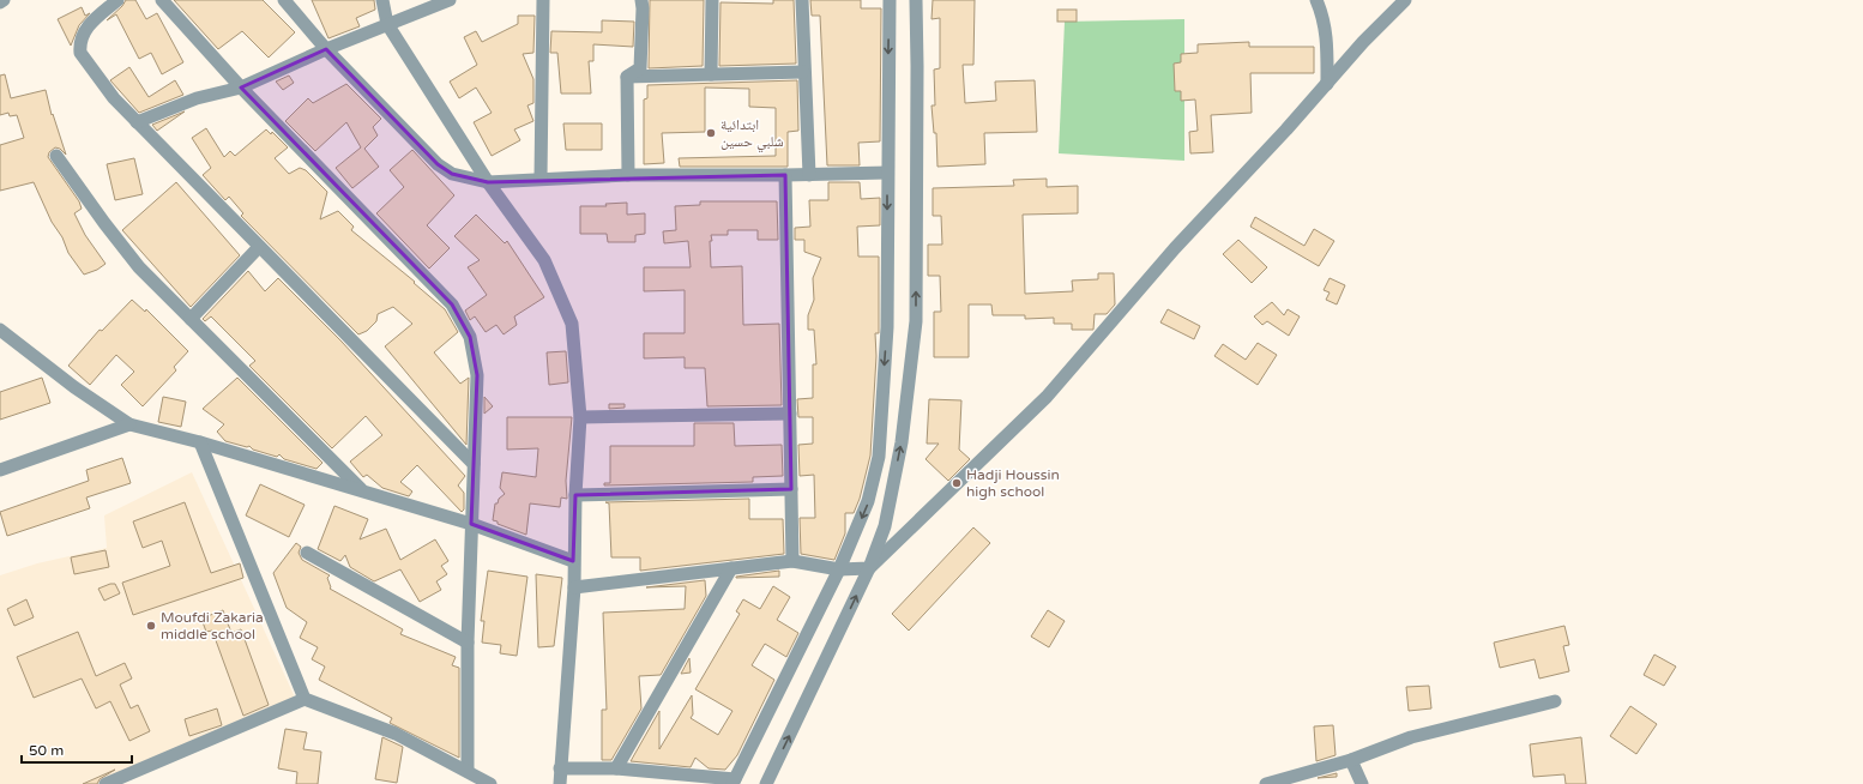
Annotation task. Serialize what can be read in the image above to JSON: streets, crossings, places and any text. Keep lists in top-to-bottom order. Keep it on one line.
{"places":["ابتدائية شلبي حسين","Hadji Houssin high school","Moufdi Zakaria middle school"],"scale_bar":"50 m"}
